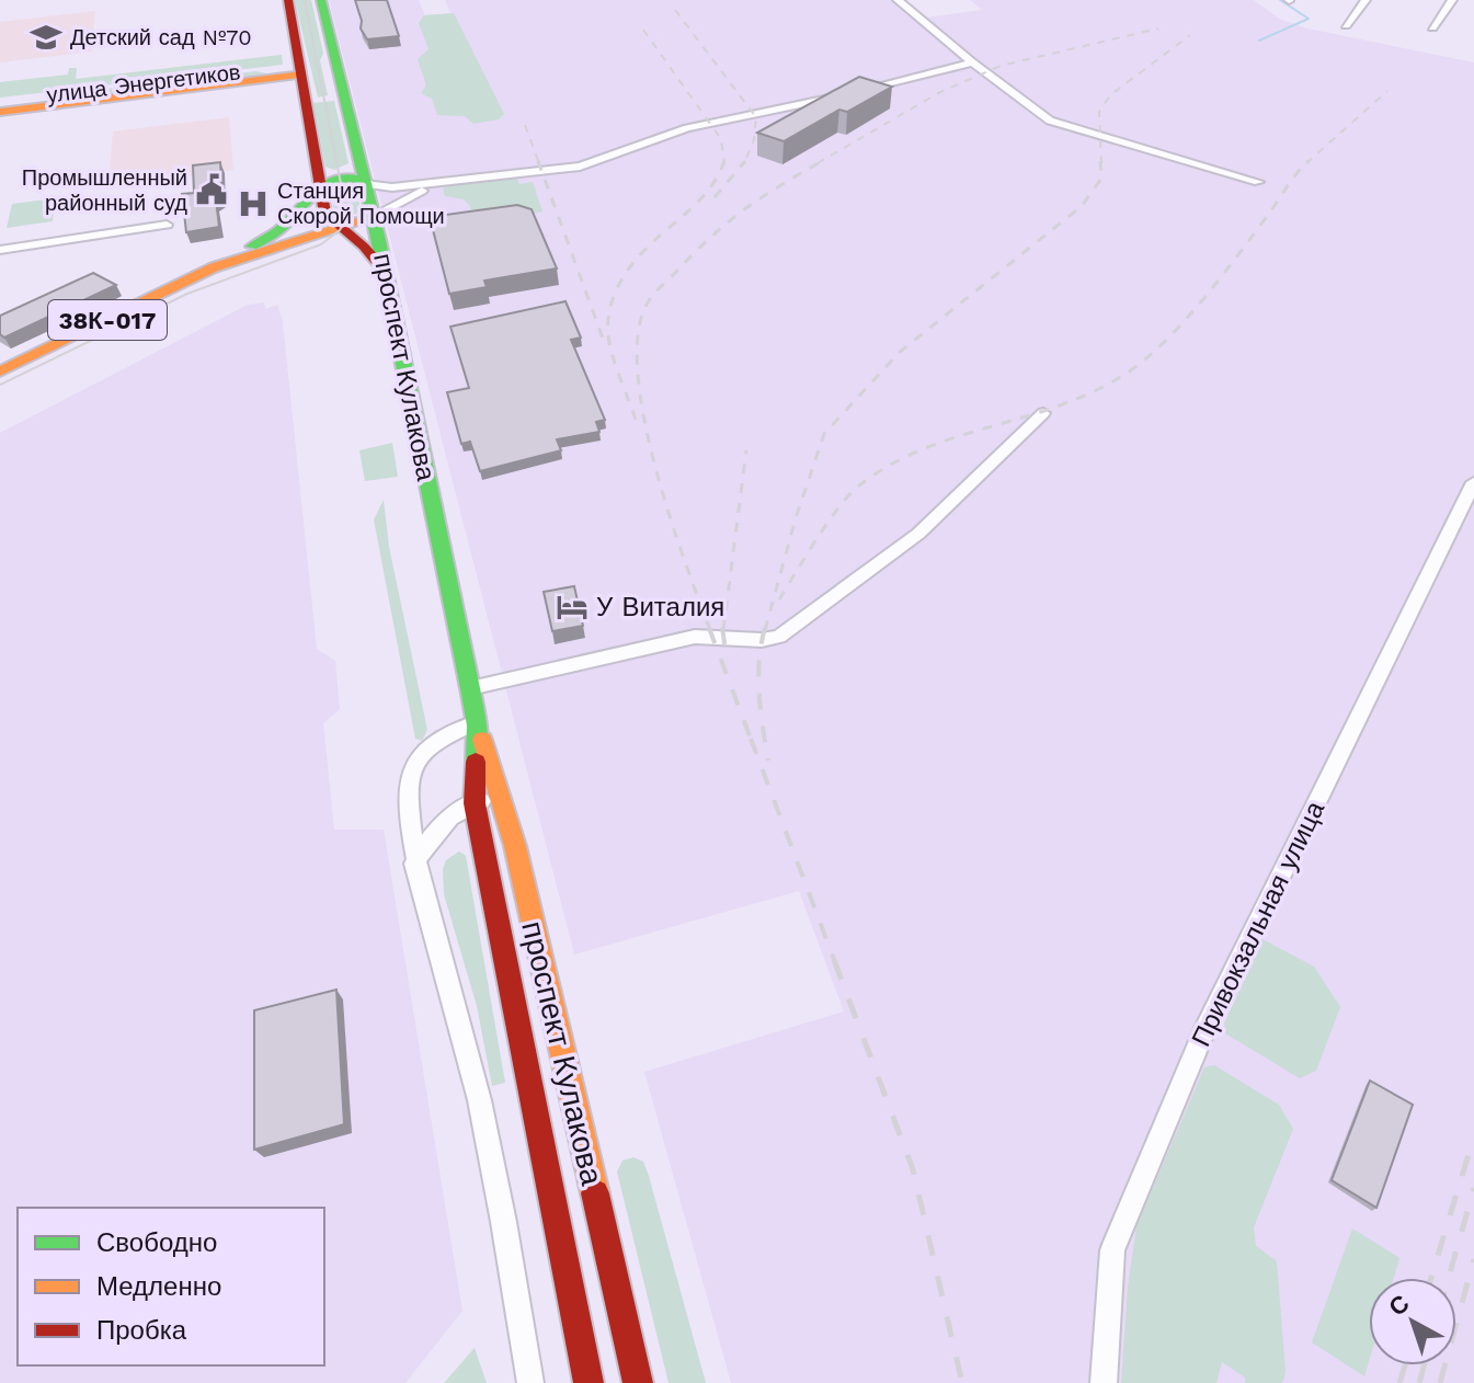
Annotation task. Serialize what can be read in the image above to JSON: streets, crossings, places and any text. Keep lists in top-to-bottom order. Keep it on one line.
{"streets":{"main road":["улица Энергетиков","38К-017","проспект Кулакова"],"street":["Привокзальная улица"]},"places":{"school or university":["Детский сад №70"],"public building":["Промышленный районный суд"],"hospital":["Станция Скорой Помощи"],"hotel":["У Виталия"]},"legend":["Свободно","Медленно","Пробка"],"north":"top left"}
